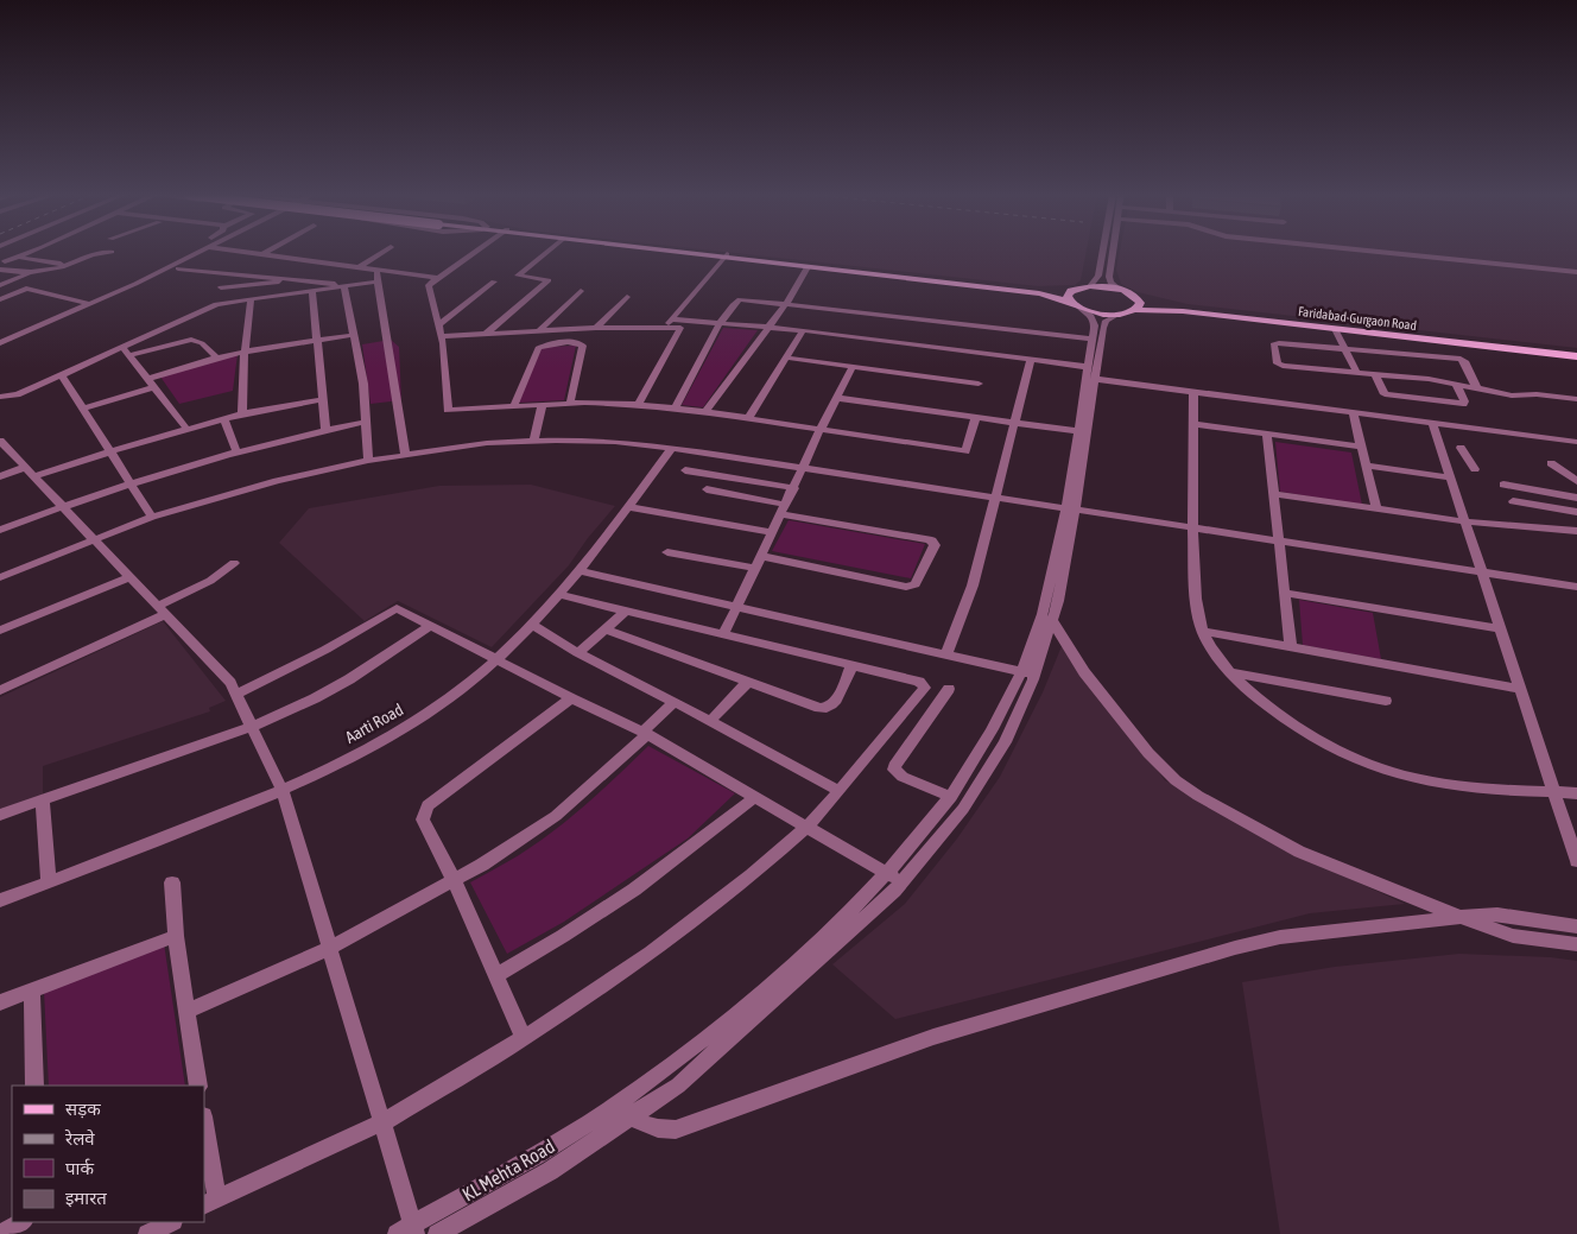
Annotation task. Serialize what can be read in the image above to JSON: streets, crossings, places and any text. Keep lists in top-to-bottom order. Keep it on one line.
{"streets":{"main road":["Faridabad-Gurgaon Road"],"street":["Aarti Road","KL Mehta Road"]},"legend":["सड़क","रेलवे","पार्क","इमारत"]}
